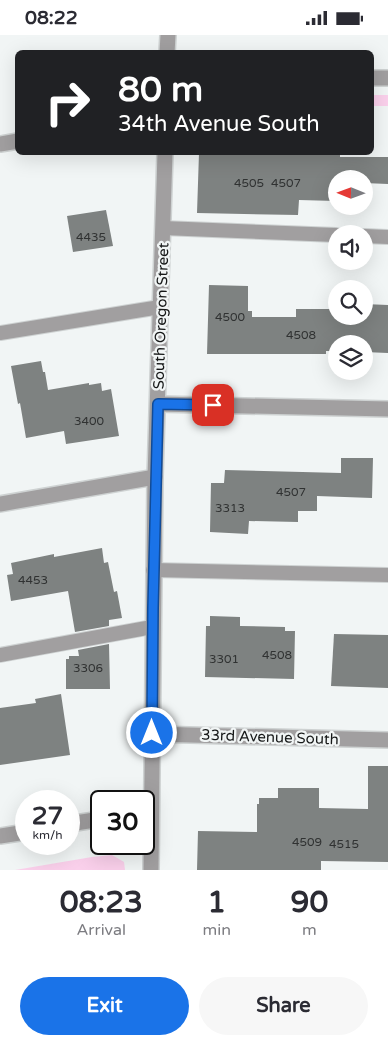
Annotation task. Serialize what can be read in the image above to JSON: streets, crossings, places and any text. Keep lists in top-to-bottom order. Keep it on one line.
{"streets":{"street":["South Oregon Street","33rd Avenue South"]},"crossings":[["South Oregon Street","33rd Avenue South"]],"house_numbers":["4505","4507","4435","4500","4508","3400","4507","3313","4453","4508","3301","3306","4509","4515"],"north":"left","page":{"status":"08:22","turn":["80 m","34th Avenue South"],"speed":"27 km/h","limit":"30","eta":["08:23","Arrival","1","min","90","m"],"buttons":["Exit","Share"]}}
